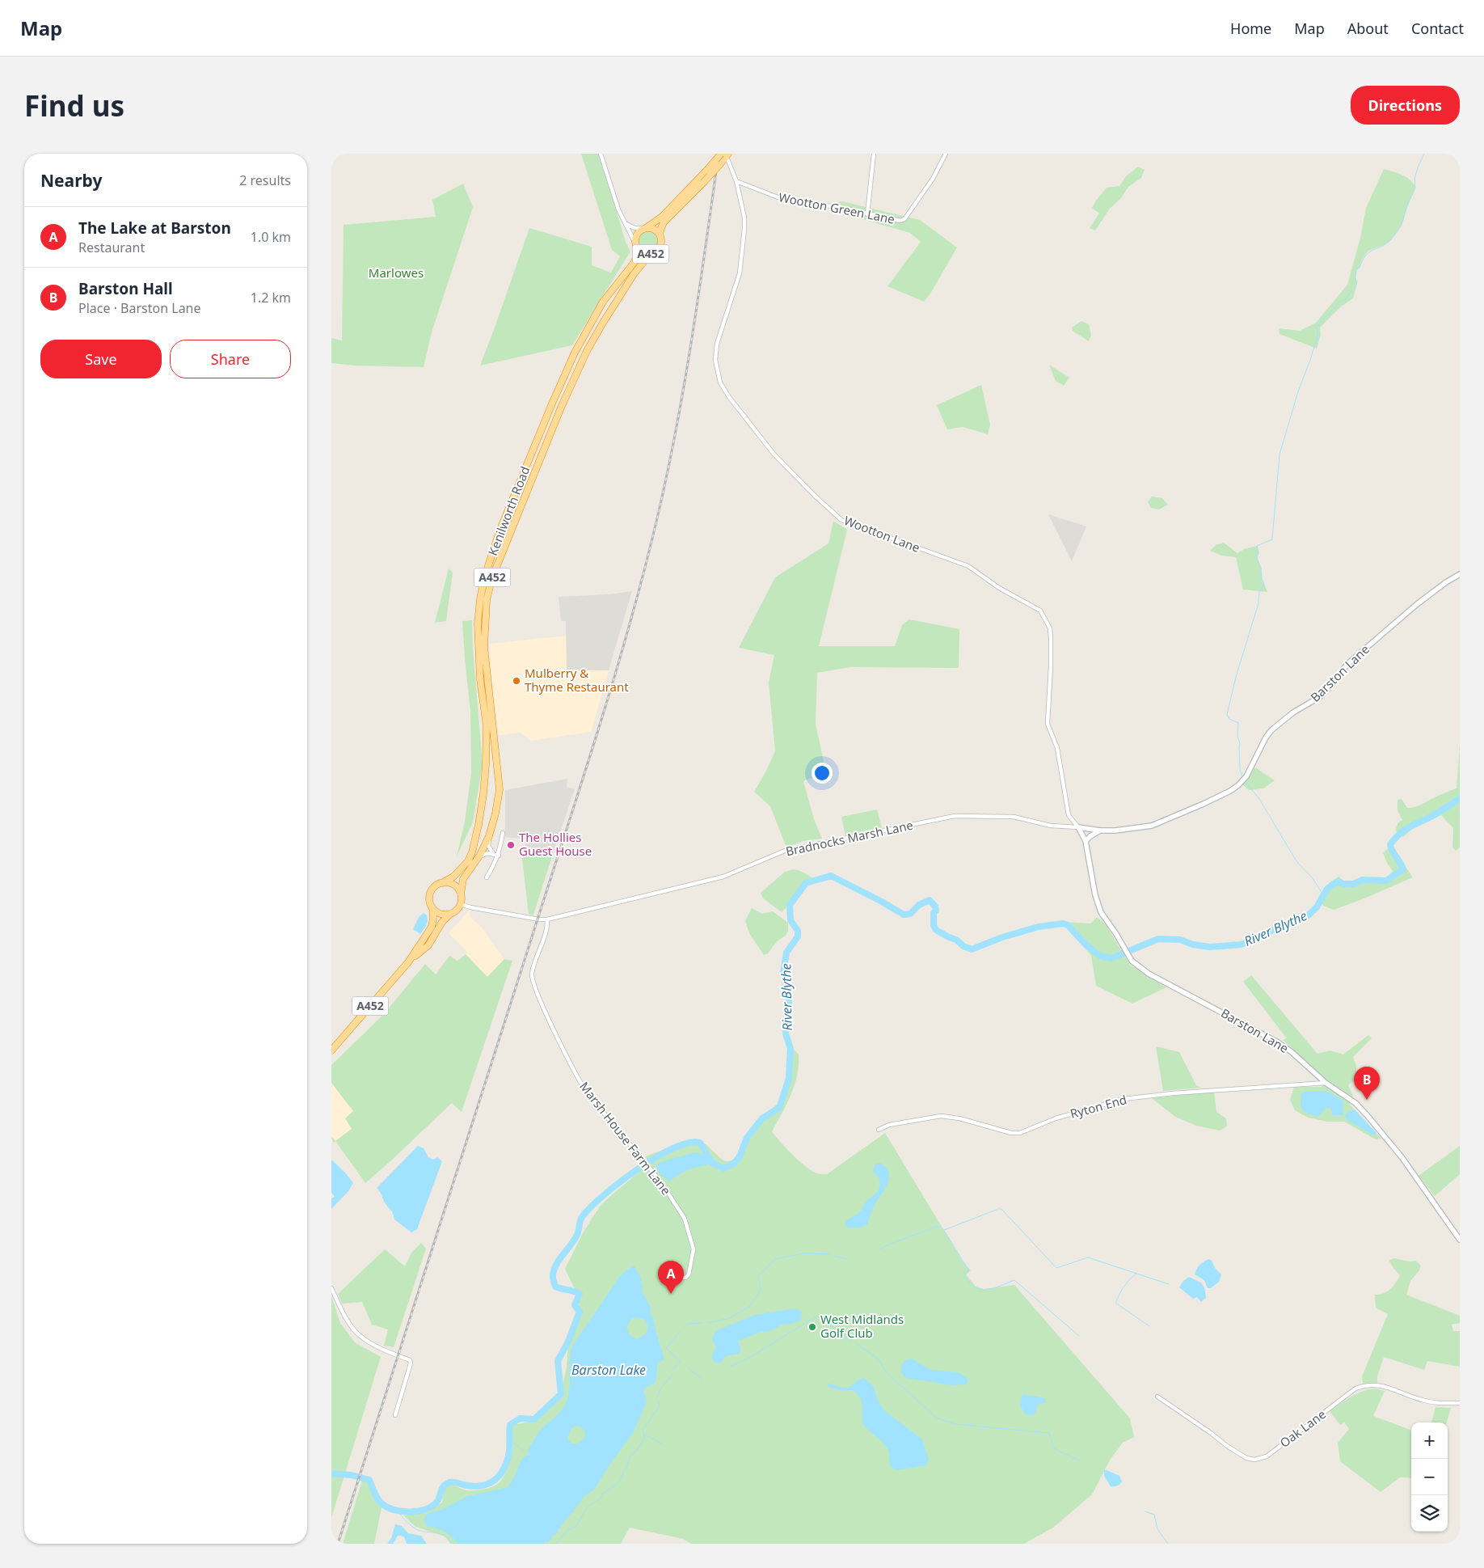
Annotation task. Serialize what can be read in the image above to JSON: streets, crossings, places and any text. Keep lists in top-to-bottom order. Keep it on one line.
{"streets":{"highway":["A452","Kenilworth Road"],"street":["Wootton Green Lane","Wootton Lane","Barston Lane","Bradnocks Marsh Lane","Ryton End","Marsh House Farm Lane","Oak Lane"]},"crossings":[["Wootton Green Lane","Wootton Lane"],["A452","Kenilworth Road"],["A452","Wootton Lane"],["A452","Bradnocks Marsh Lane"],["Kenilworth Road","Bradnocks Marsh Lane"],["Wootton Lane","Barston Lane"],["Wootton Lane","Bradnocks Marsh Lane"],["Barston Lane","Bradnocks Marsh Lane"],["Barston Lane","Ryton End"],["Bradnocks Marsh Lane","Marsh House Farm Lane"]],"water":["River Blythe","Barston Lake"],"parks":["Marlowes"],"places":["Mulberry & Thyme Restaurant","The Hollies Guest House","West Midlands Golf Club"],"page":{"header":"Map","nav":["Home","Map","About","Contact"],"buttons":["Directions",["Save","Share"]],"title":"Find us","heading":["Nearby","2 results"],"list":[{"mark":"A","name":"The Lake at Barston","note":"Restaurant","value":"1.0 km"},{"mark":"B","name":"Barston Hall","note":"Place · Barston Lane","value":"1.2 km"}],"pins":["B","A"],"map_buttons":["+","−"]}}
